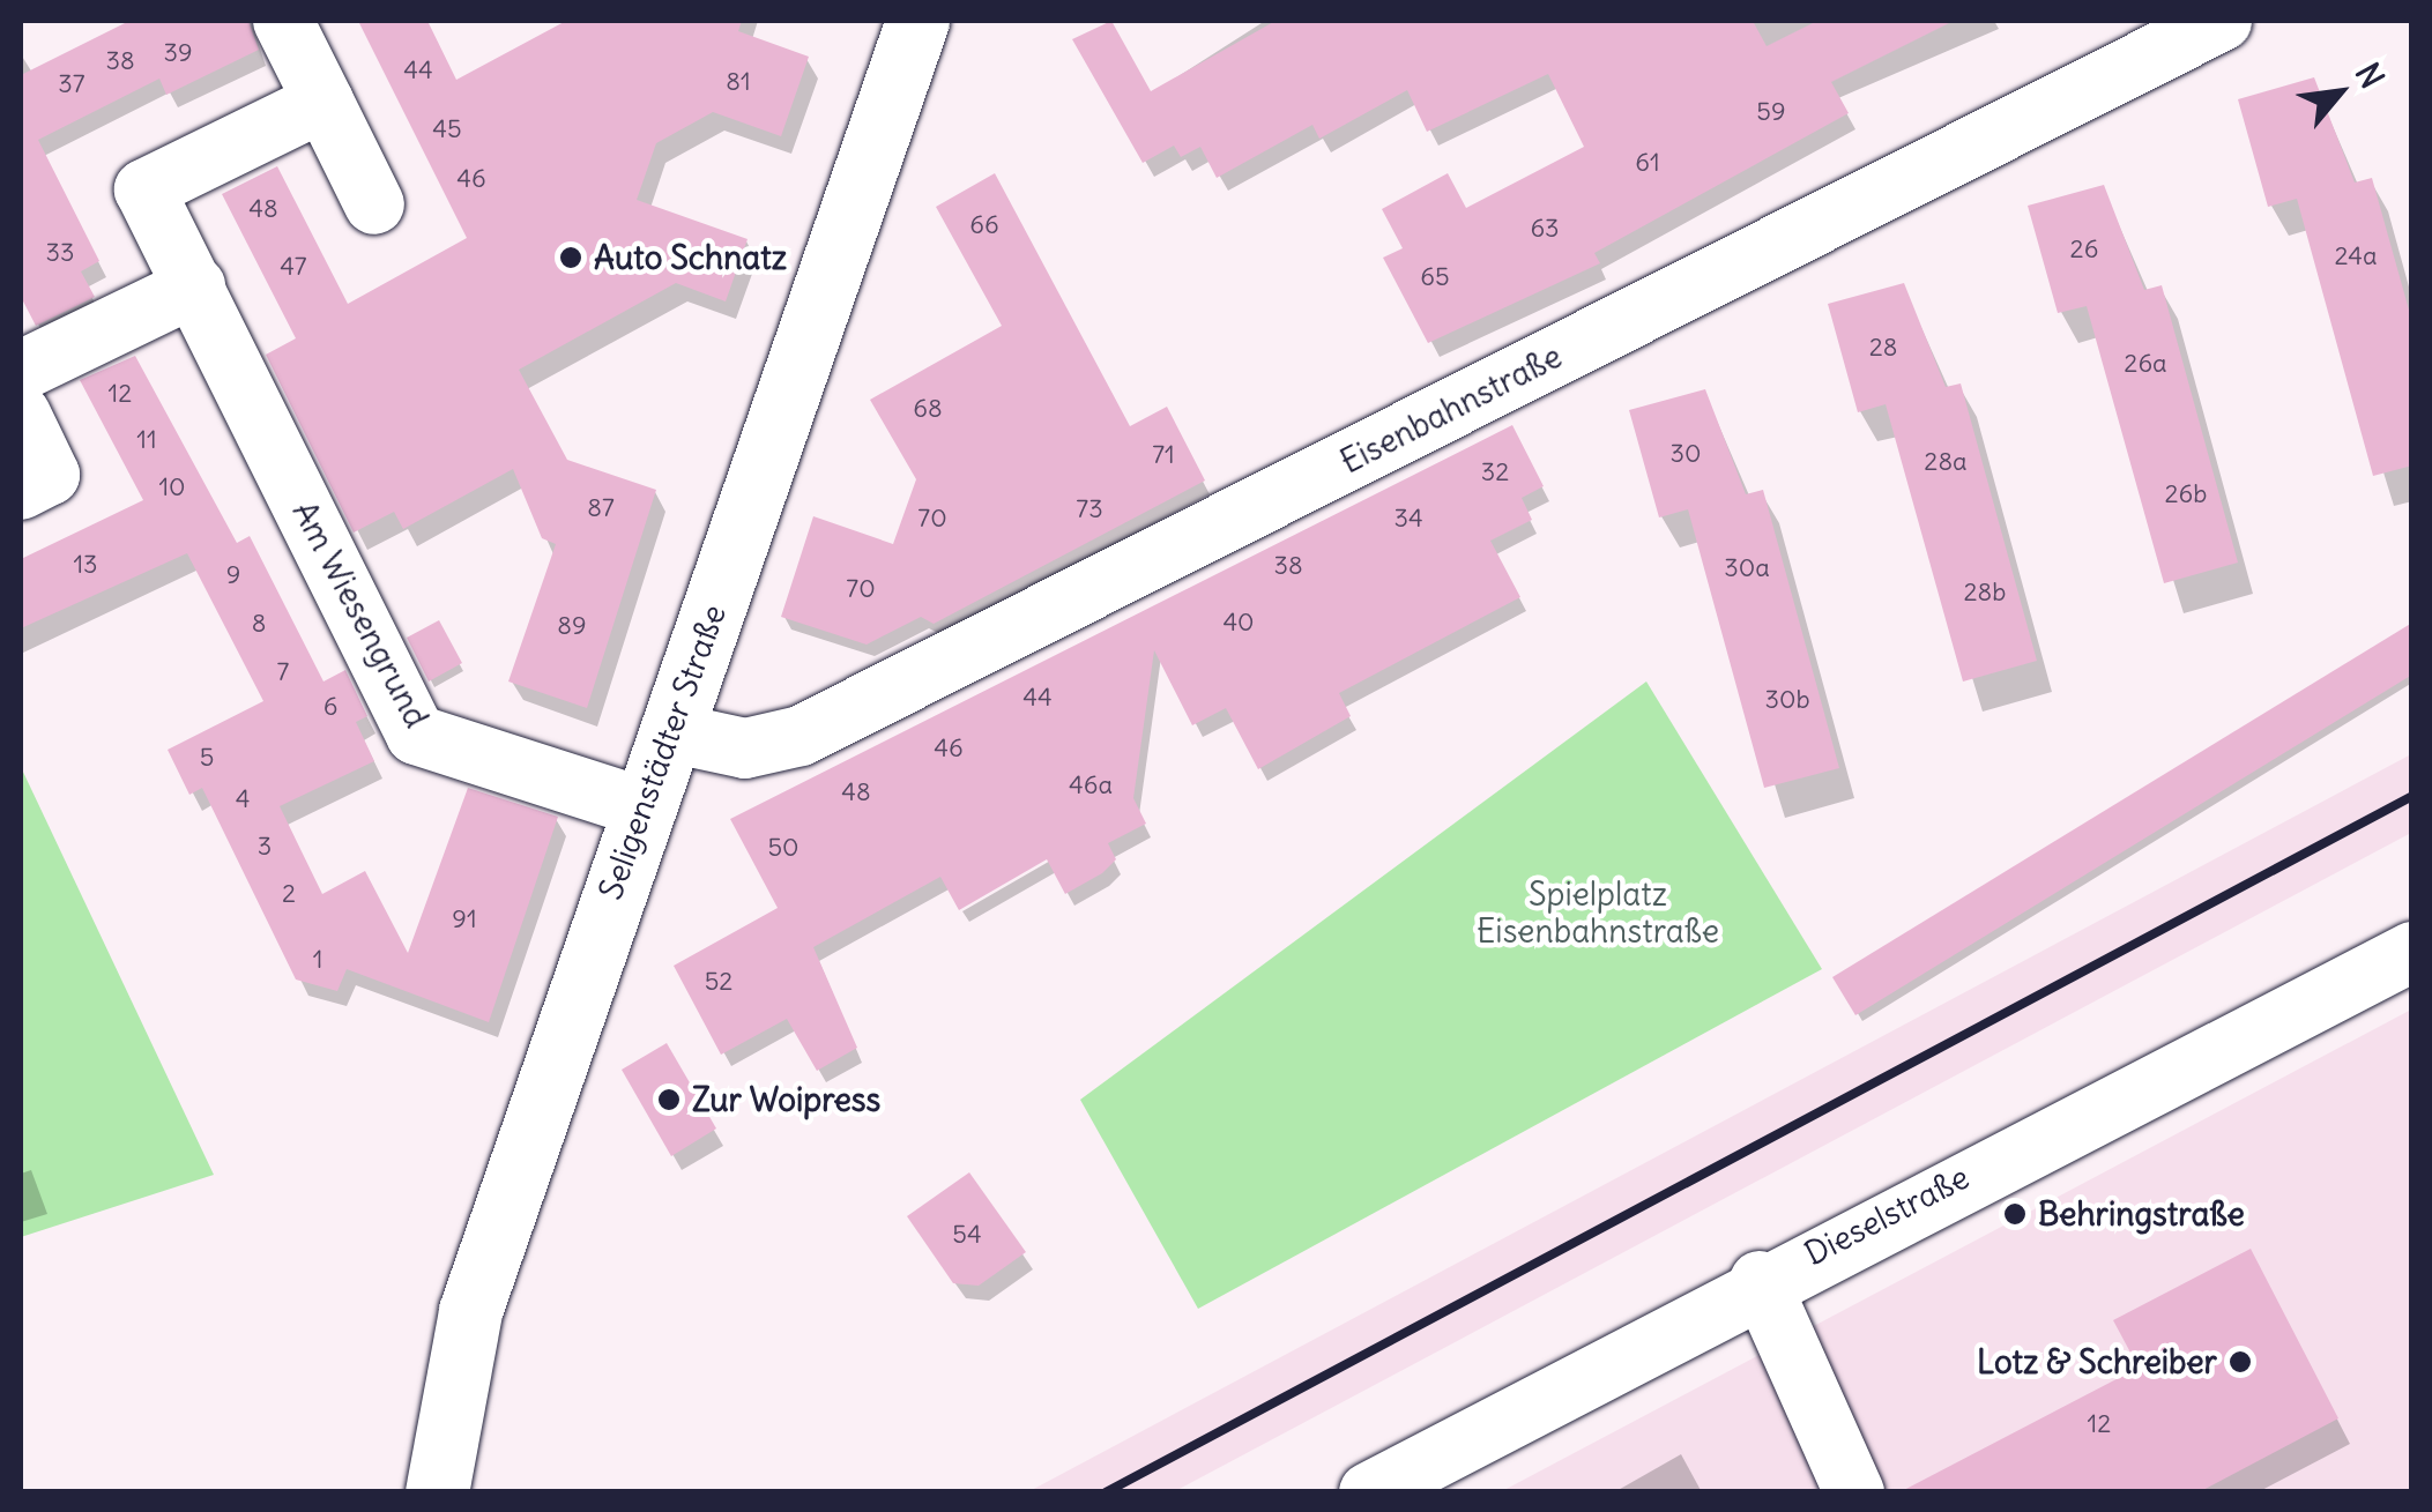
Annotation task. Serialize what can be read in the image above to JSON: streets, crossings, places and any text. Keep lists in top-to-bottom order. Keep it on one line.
{"streets":{"main road":["Seligenstädter Straße"],"street":["Eisenbahnstraße","Am Wiesengrund","Dieselstraße"]},"crossings":[["Eisenbahnstraße","Seligenstädter Straße"],["Am Wiesengrund","Seligenstädter Straße"]],"parks":["Spielplatz Eisenbahnstraße"],"places":["Auto Schnatz","Zur Woipress","Behringstraße","Lotz & Schreiber"],"house_numbers":["39","38","44","81","37","59","45","61","46","48","66","63","26","33","24a","47","65","28","26a","12","68","11","30","71","28a","32","10","26b","87","73","70","34","13","38","30a","9","70","28b","40","8","89","7","44","30b","6","46","5","46a","48","4","3","50","2","91","1","52","54","12"],"north":"top right"}
